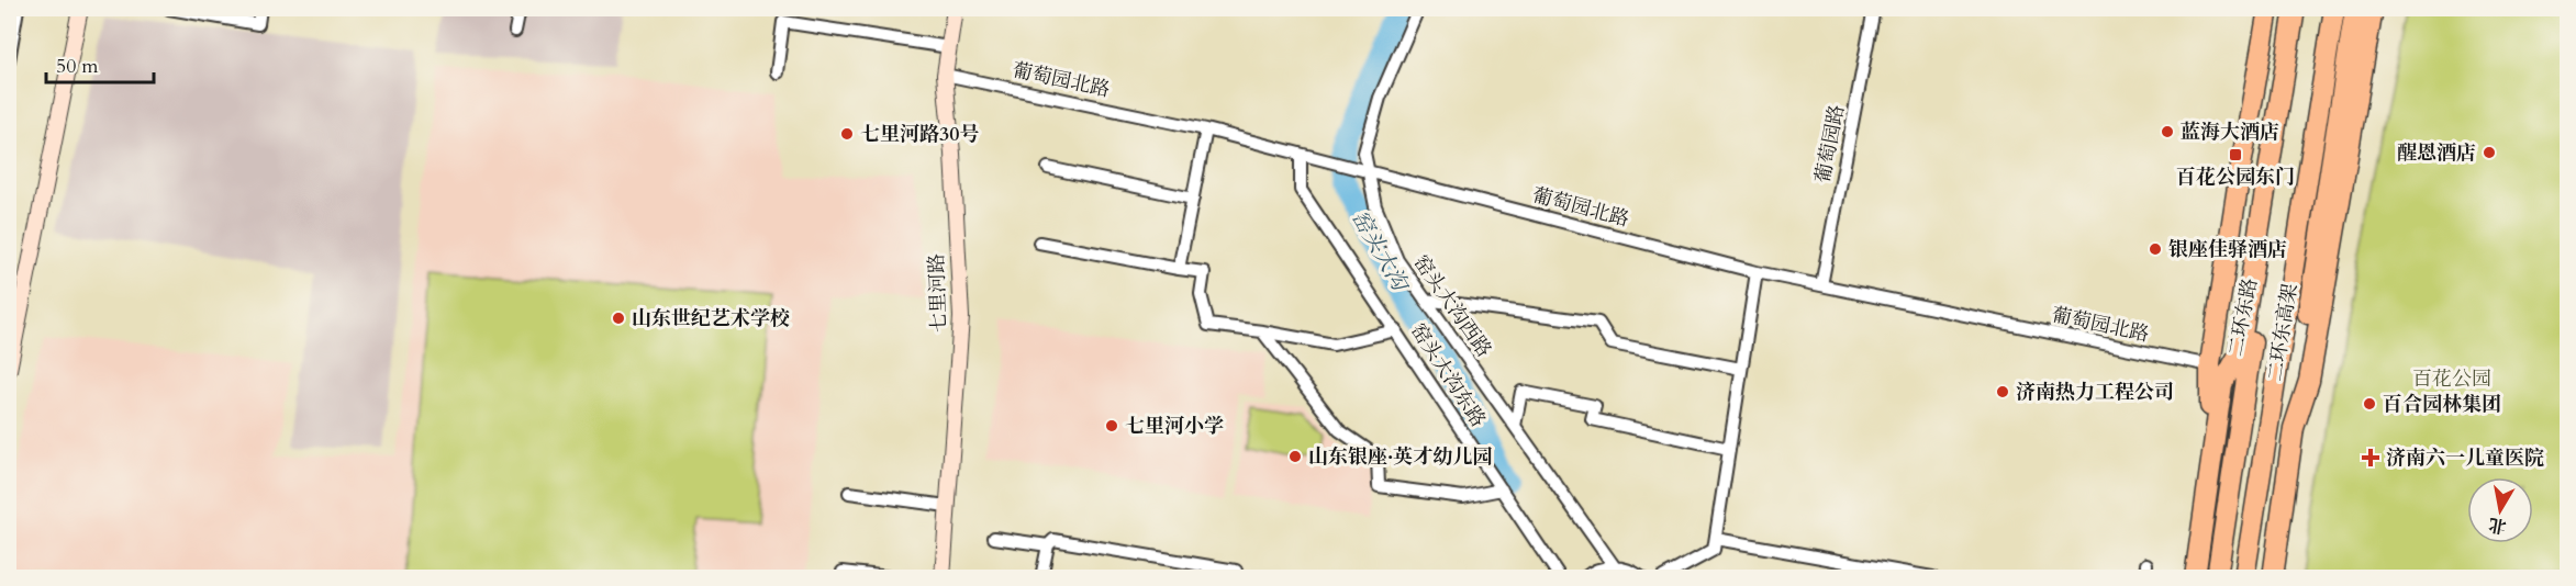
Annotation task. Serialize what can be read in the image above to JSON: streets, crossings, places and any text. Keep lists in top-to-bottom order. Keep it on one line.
{"streets":{"highway":["二环东路","二环东高架"],"main road":["七里河路"],"street":["葡萄园北路","葡萄园路","窑头大沟西路","窑头大沟东路"]},"crossings":[["葡萄园北路","葡萄园路"],["葡萄园北路","七里河路"],["葡萄园北路","窑头大沟西路"],["葡萄园北路","二环东路"],["葡萄园北路","窑头大沟东路"]],"water":["窑头大沟"],"parks":["百花公园"],"places":{"other":["蓝海大酒店","七里河路30号","醒恩酒店","银座佳驿酒店","山东世纪艺术学校","济南热力工程公司","百合园林集团","七里河小学","山东银座·英才幼儿园"],"transit":["百花公园东门"],"health":["济南六一儿童医院"]},"scale_bar":"50 m","north":"bottom"}
